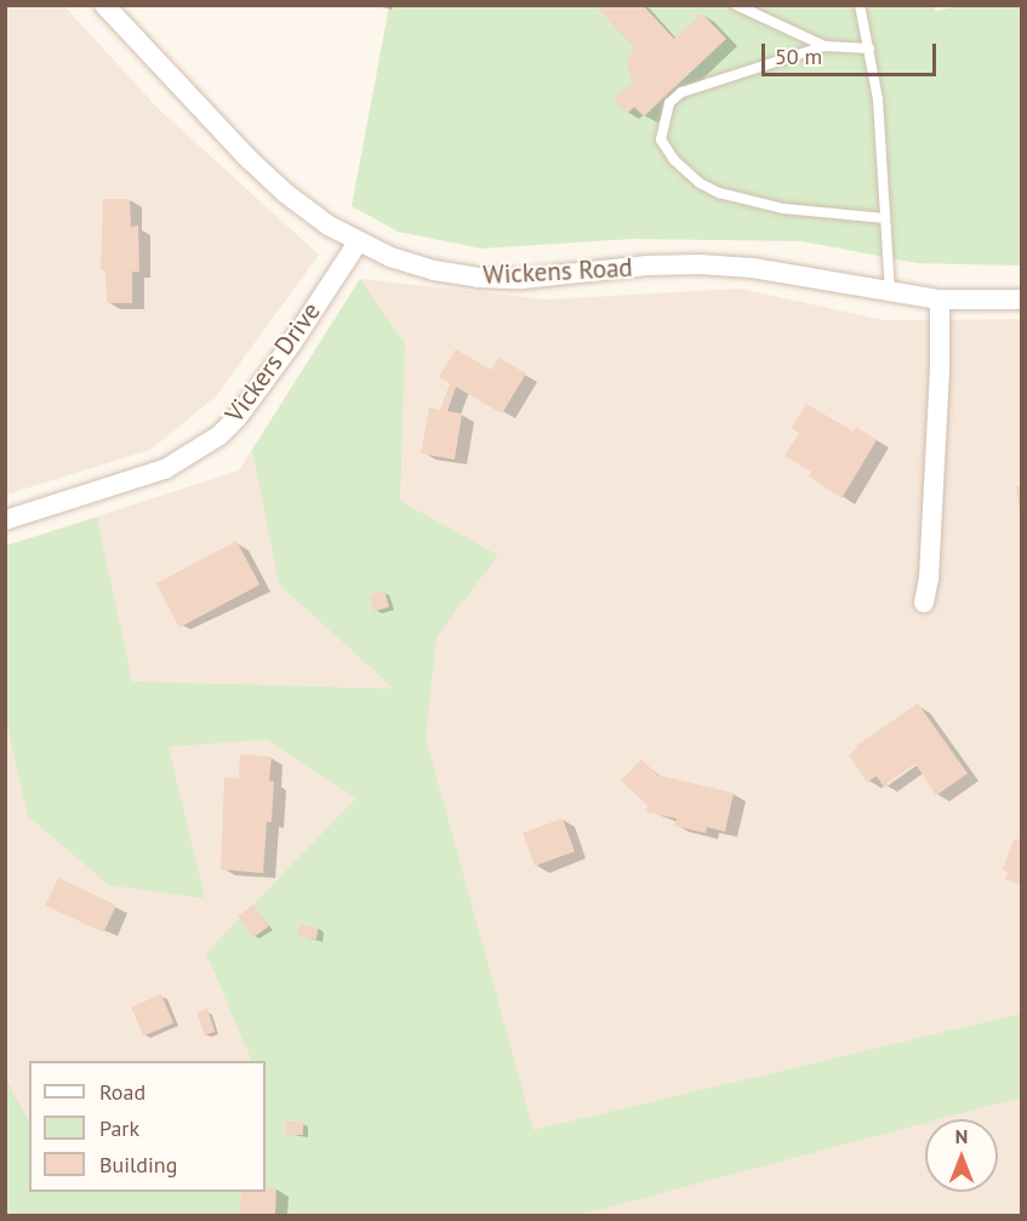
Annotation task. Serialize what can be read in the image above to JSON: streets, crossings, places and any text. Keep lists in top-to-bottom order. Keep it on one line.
{"streets":{"street":["Wickens Road","Vickers Drive"]},"crossings":[["Wickens Road","Vickers Drive"]],"legend":["Road","Park","Building"],"scale_bar":"50 m","north":"top"}
